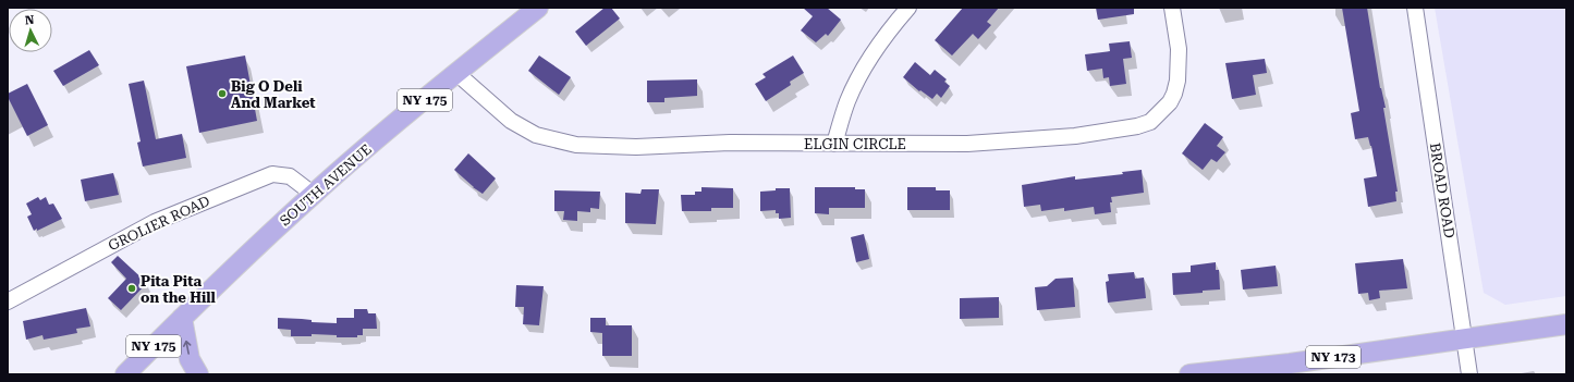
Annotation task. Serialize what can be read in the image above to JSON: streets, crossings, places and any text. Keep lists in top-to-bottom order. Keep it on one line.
{"streets":{"main road":["NY 175","SOUTH AVENUE","NY 173"],"street":["ELGIN CIRCLE","BROAD ROAD","GROLIER ROAD"]},"crossings":[["ELGIN CIRCLE","SOUTH AVENUE"],["SOUTH AVENUE","GROLIER ROAD"],["BROAD ROAD","NY 173"]],"places":["Big O Deli And Market","Pita Pita on the Hill"],"north":"top"}
